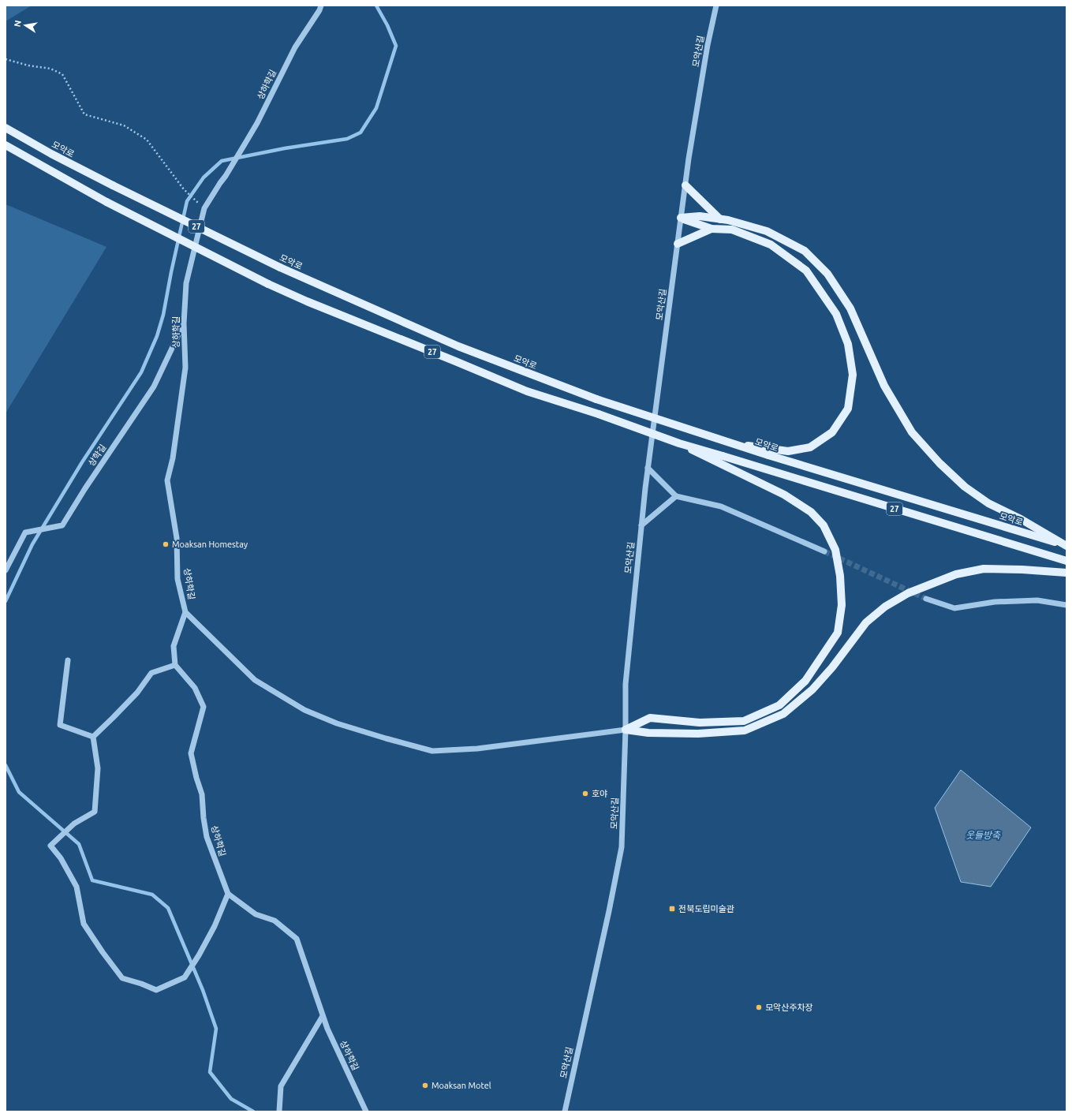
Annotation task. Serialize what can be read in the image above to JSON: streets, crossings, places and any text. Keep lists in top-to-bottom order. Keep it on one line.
{"streets":{"main road":["모악로","27"],"street":["모악산길","상하학길","상학길"]},"crossings":[["상하학길","상학길"]],"water":["웃들방축"],"places":{"other":["Moaksan Homestay","호야","모악산주차장","Moaksan Motel"],"transit":["전북도립미술관"]},"north":"left"}
